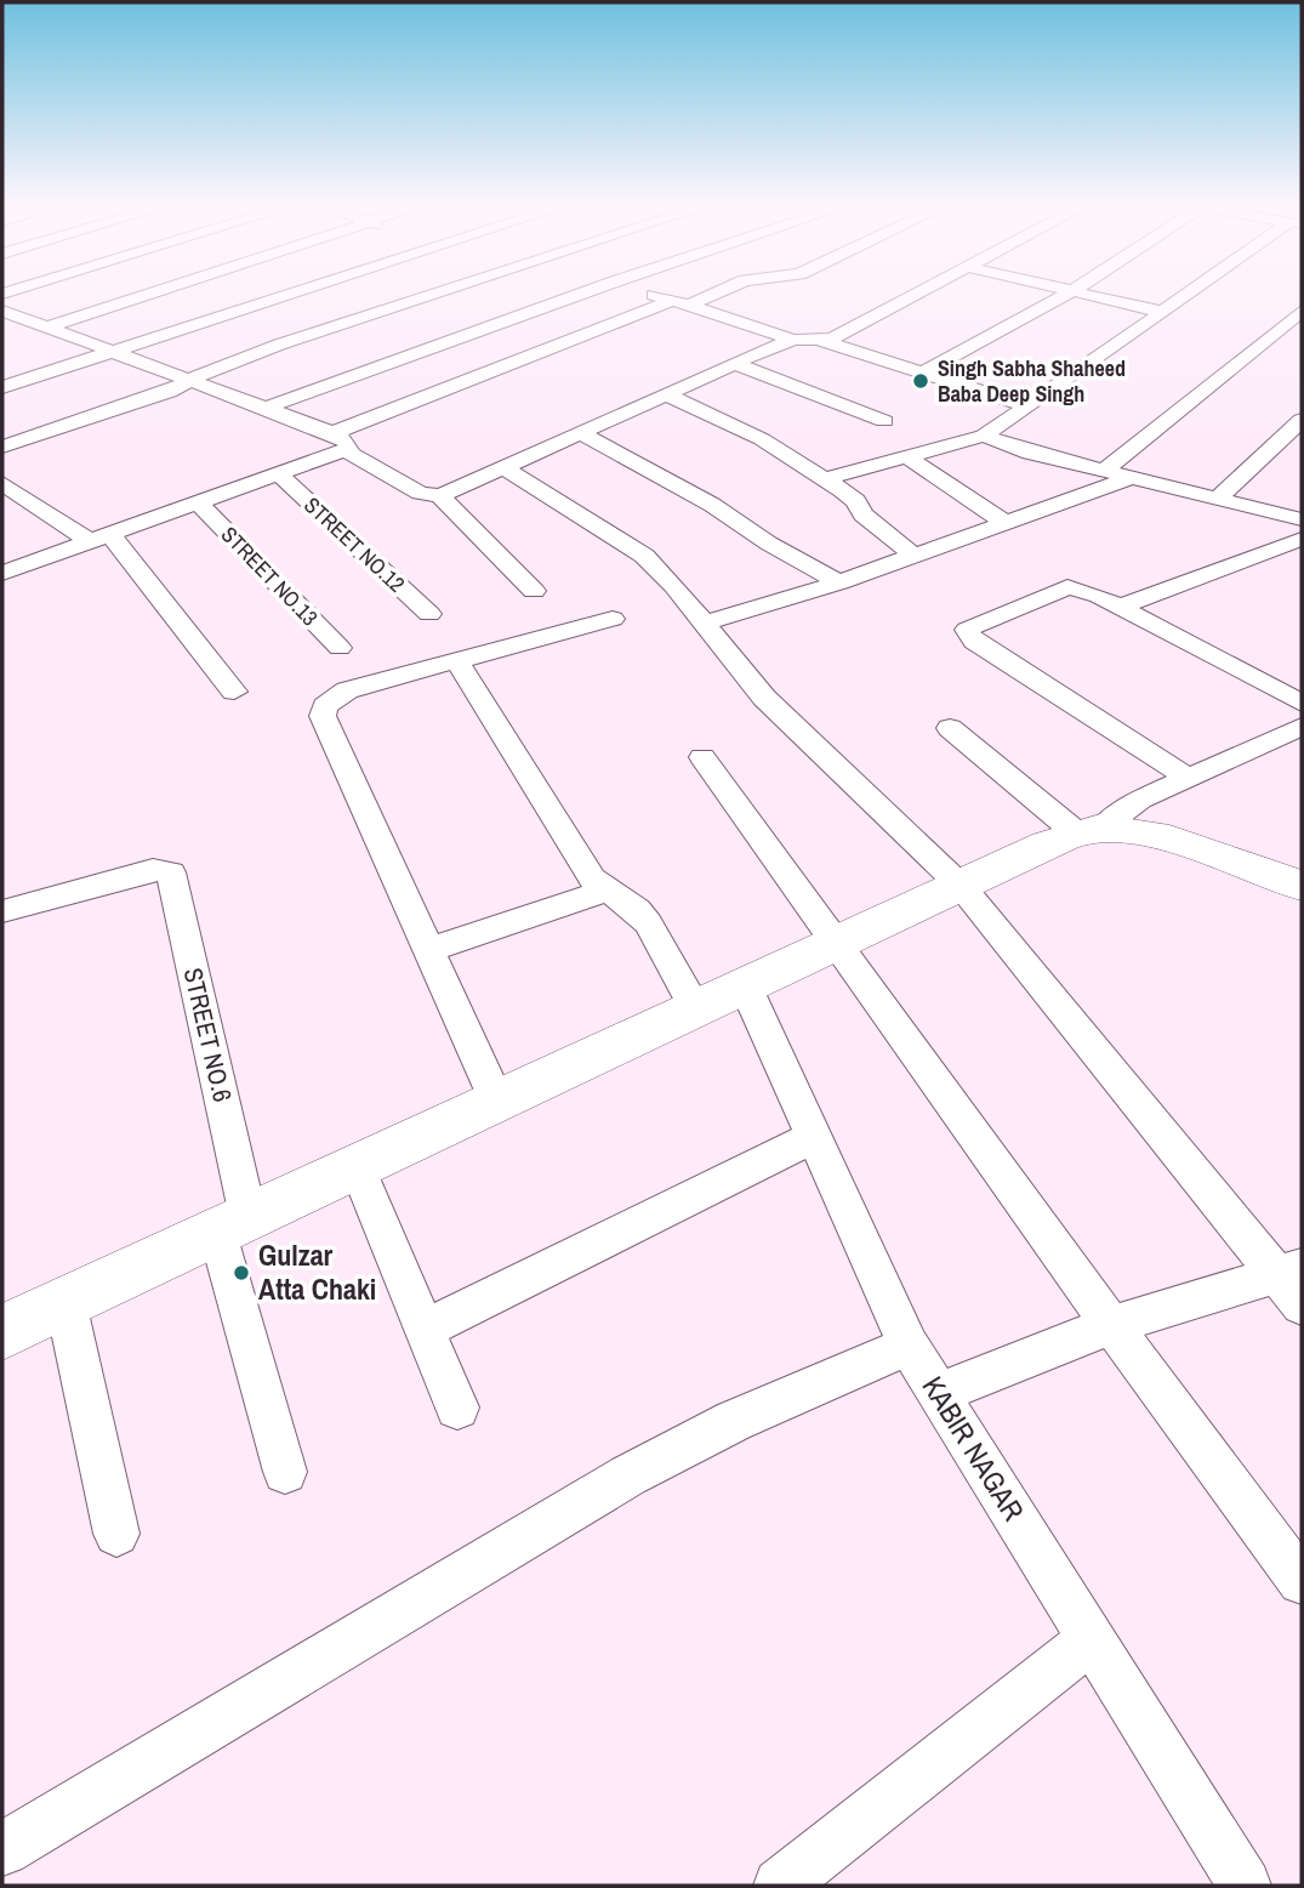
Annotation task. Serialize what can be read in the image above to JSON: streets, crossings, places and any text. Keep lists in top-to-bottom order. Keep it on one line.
{"streets":{"street":["STREET NO.12","STREET NO.13","STREET NO.6","KABIR NAGAR"]},"places":["Singh Sabha Shaheed Baba Deep Singh","Gulzar Atta Chaki"]}
